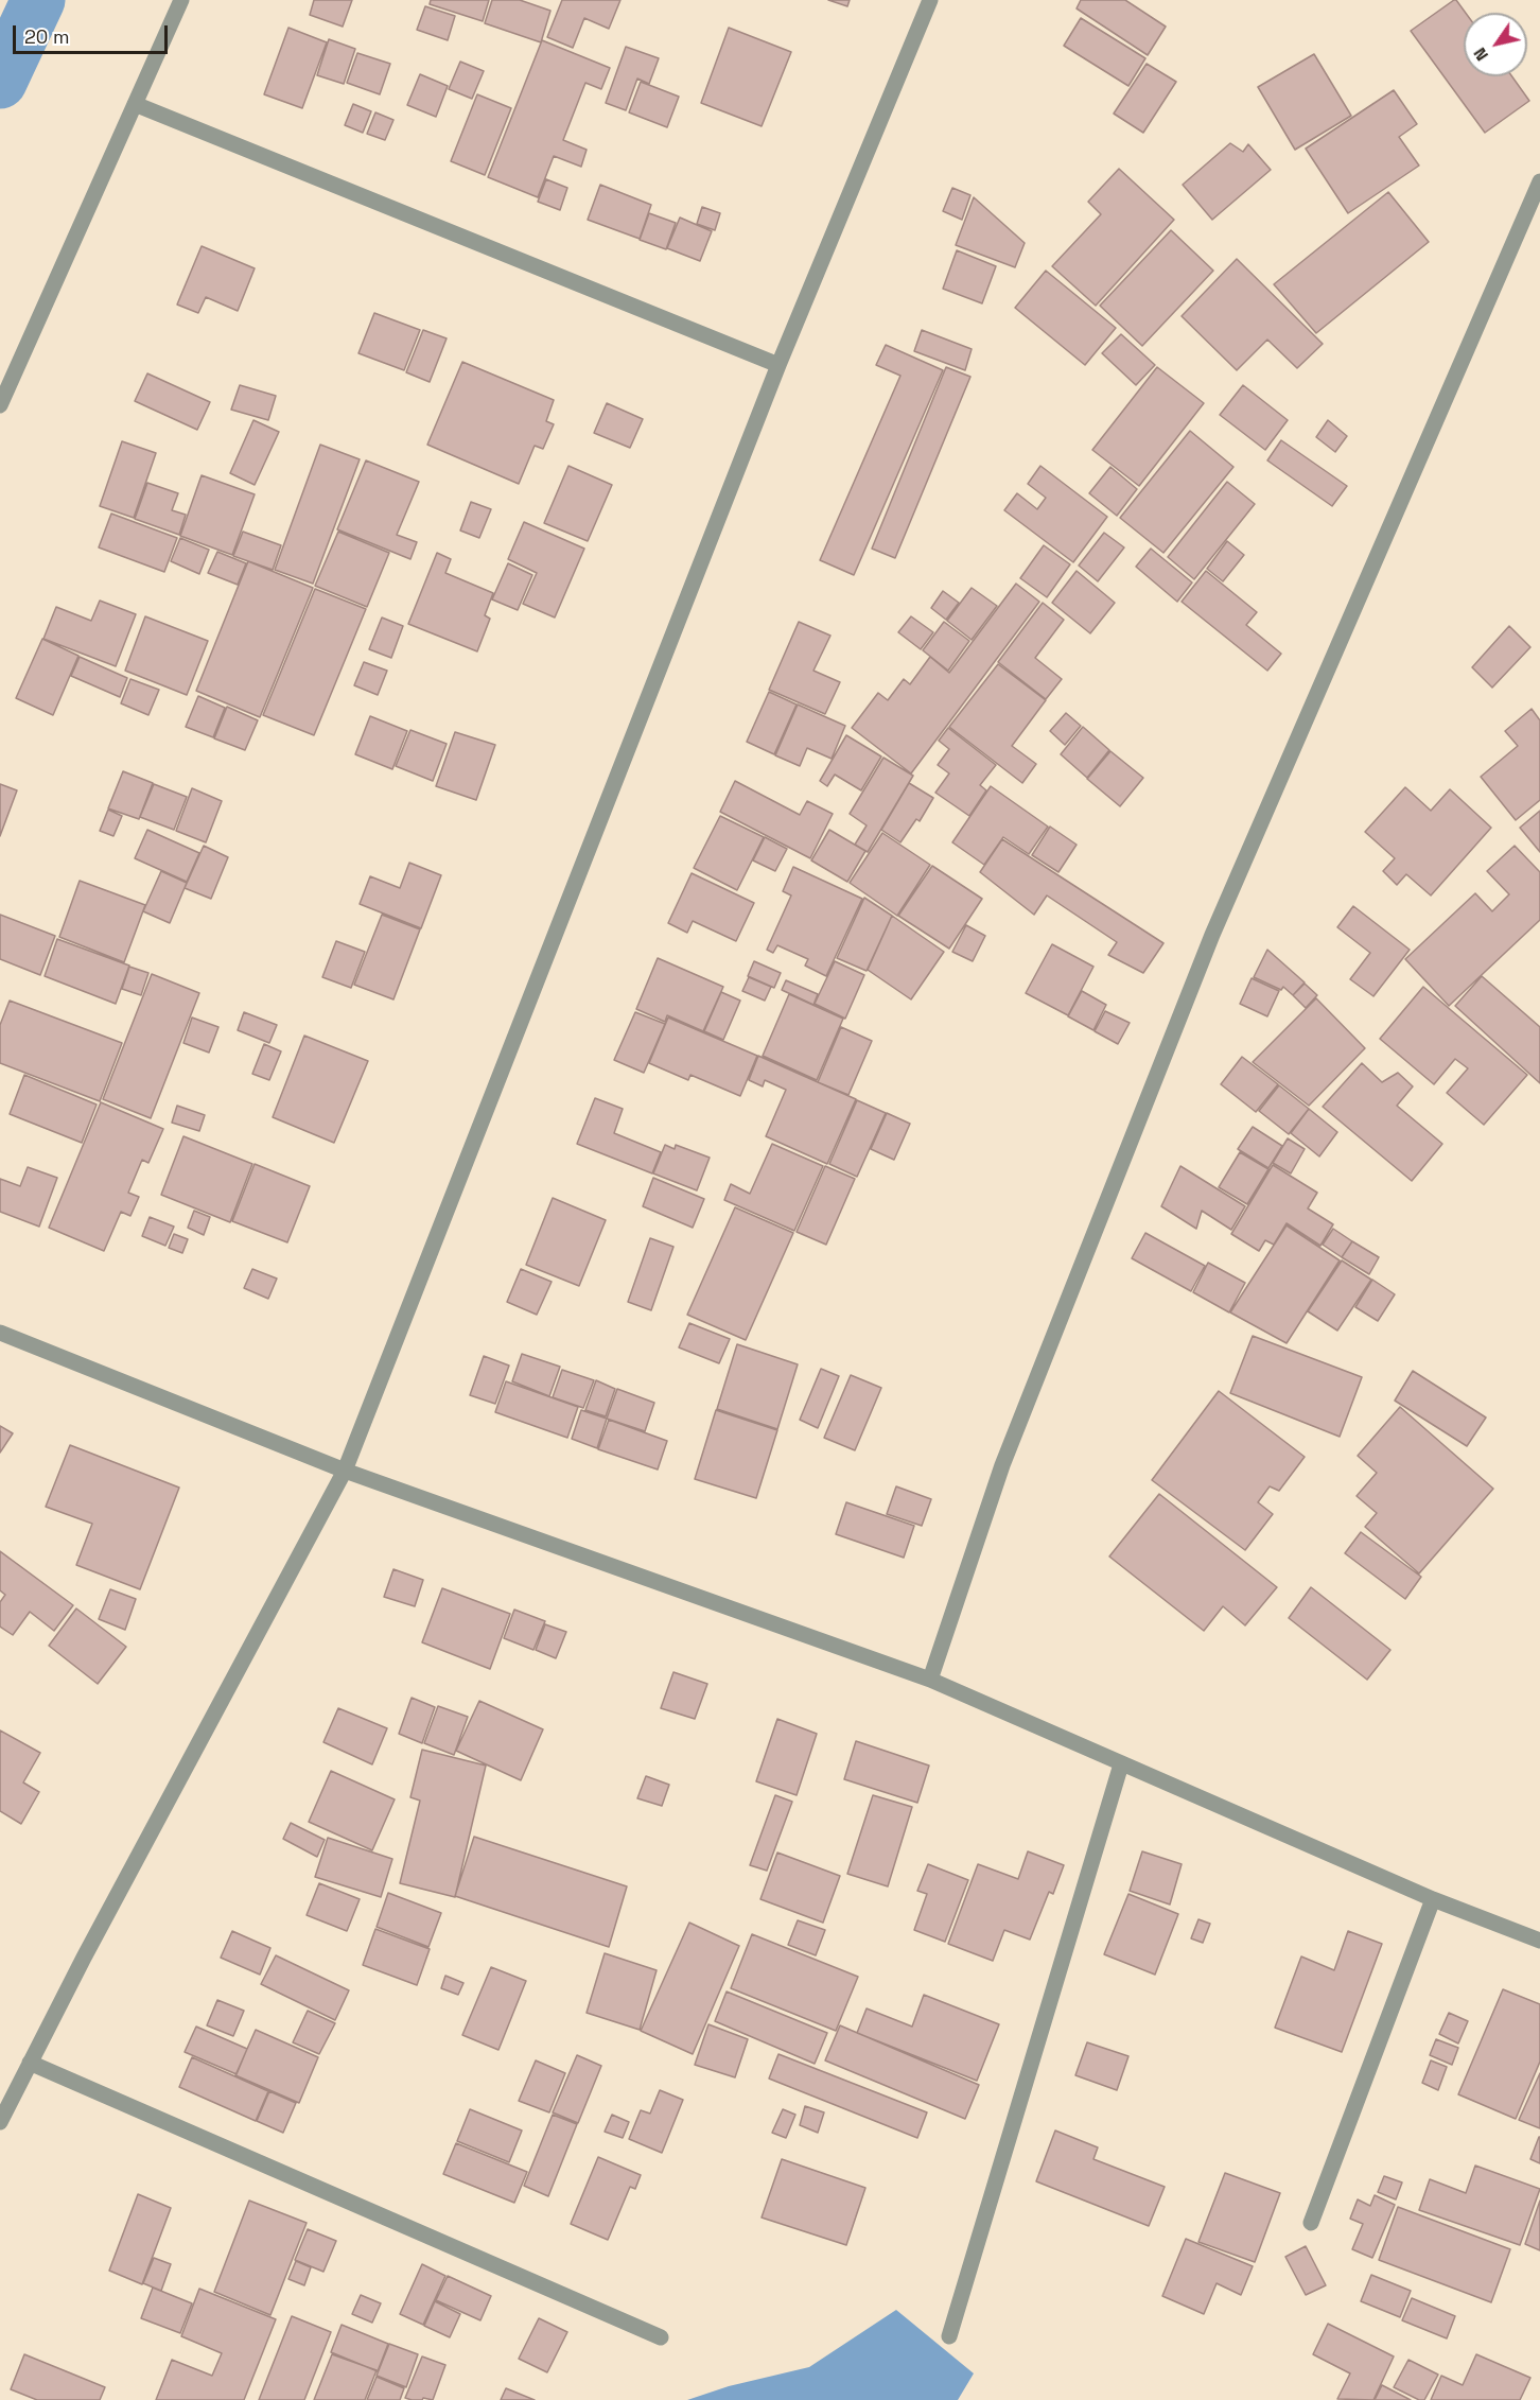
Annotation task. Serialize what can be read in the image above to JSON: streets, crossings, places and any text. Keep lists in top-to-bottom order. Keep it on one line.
{"scale_bar":"20 m","north":"bottom left"}
